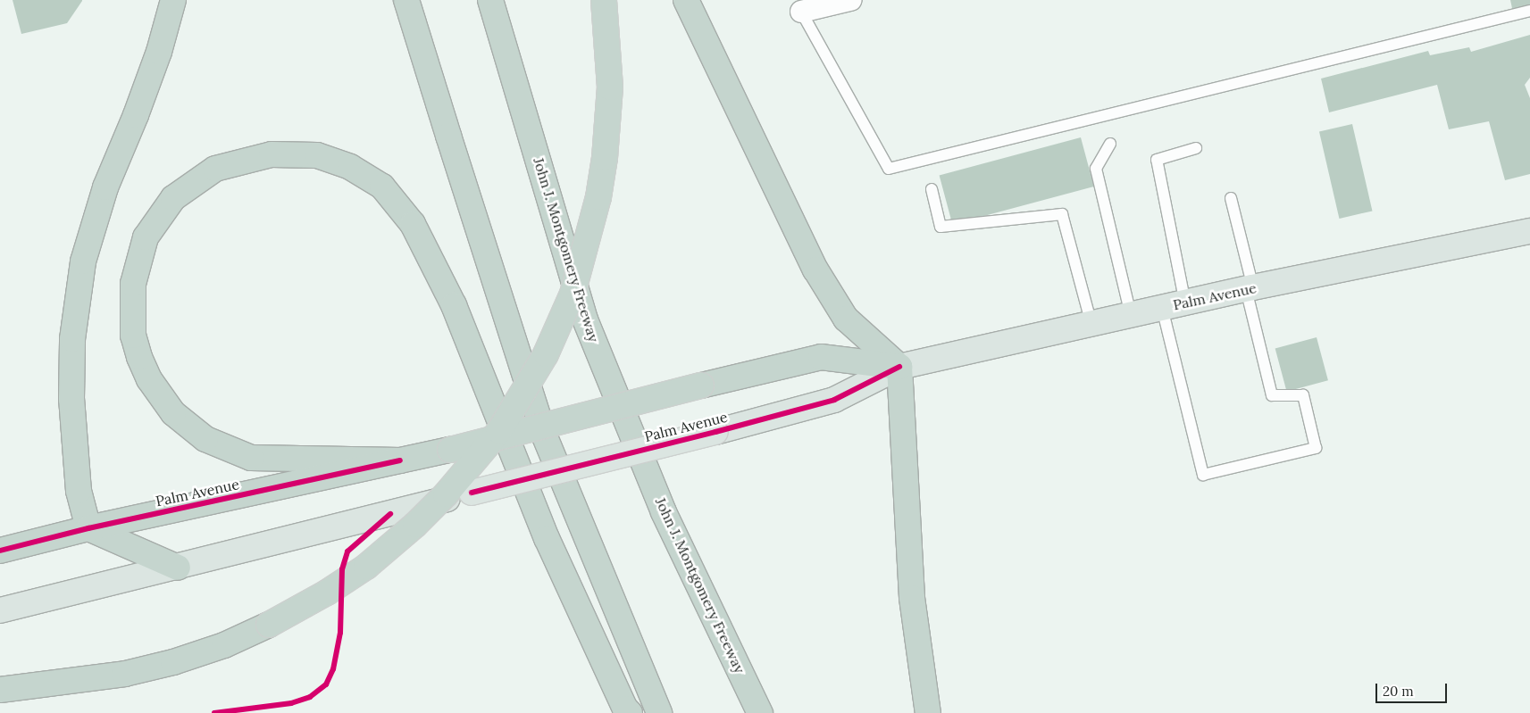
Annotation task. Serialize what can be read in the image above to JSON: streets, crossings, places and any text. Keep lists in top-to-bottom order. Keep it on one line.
{"streets":{"highway":["John J. Montgomery Freeway","Palm Avenue"]},"scale_bar":"20 m"}
